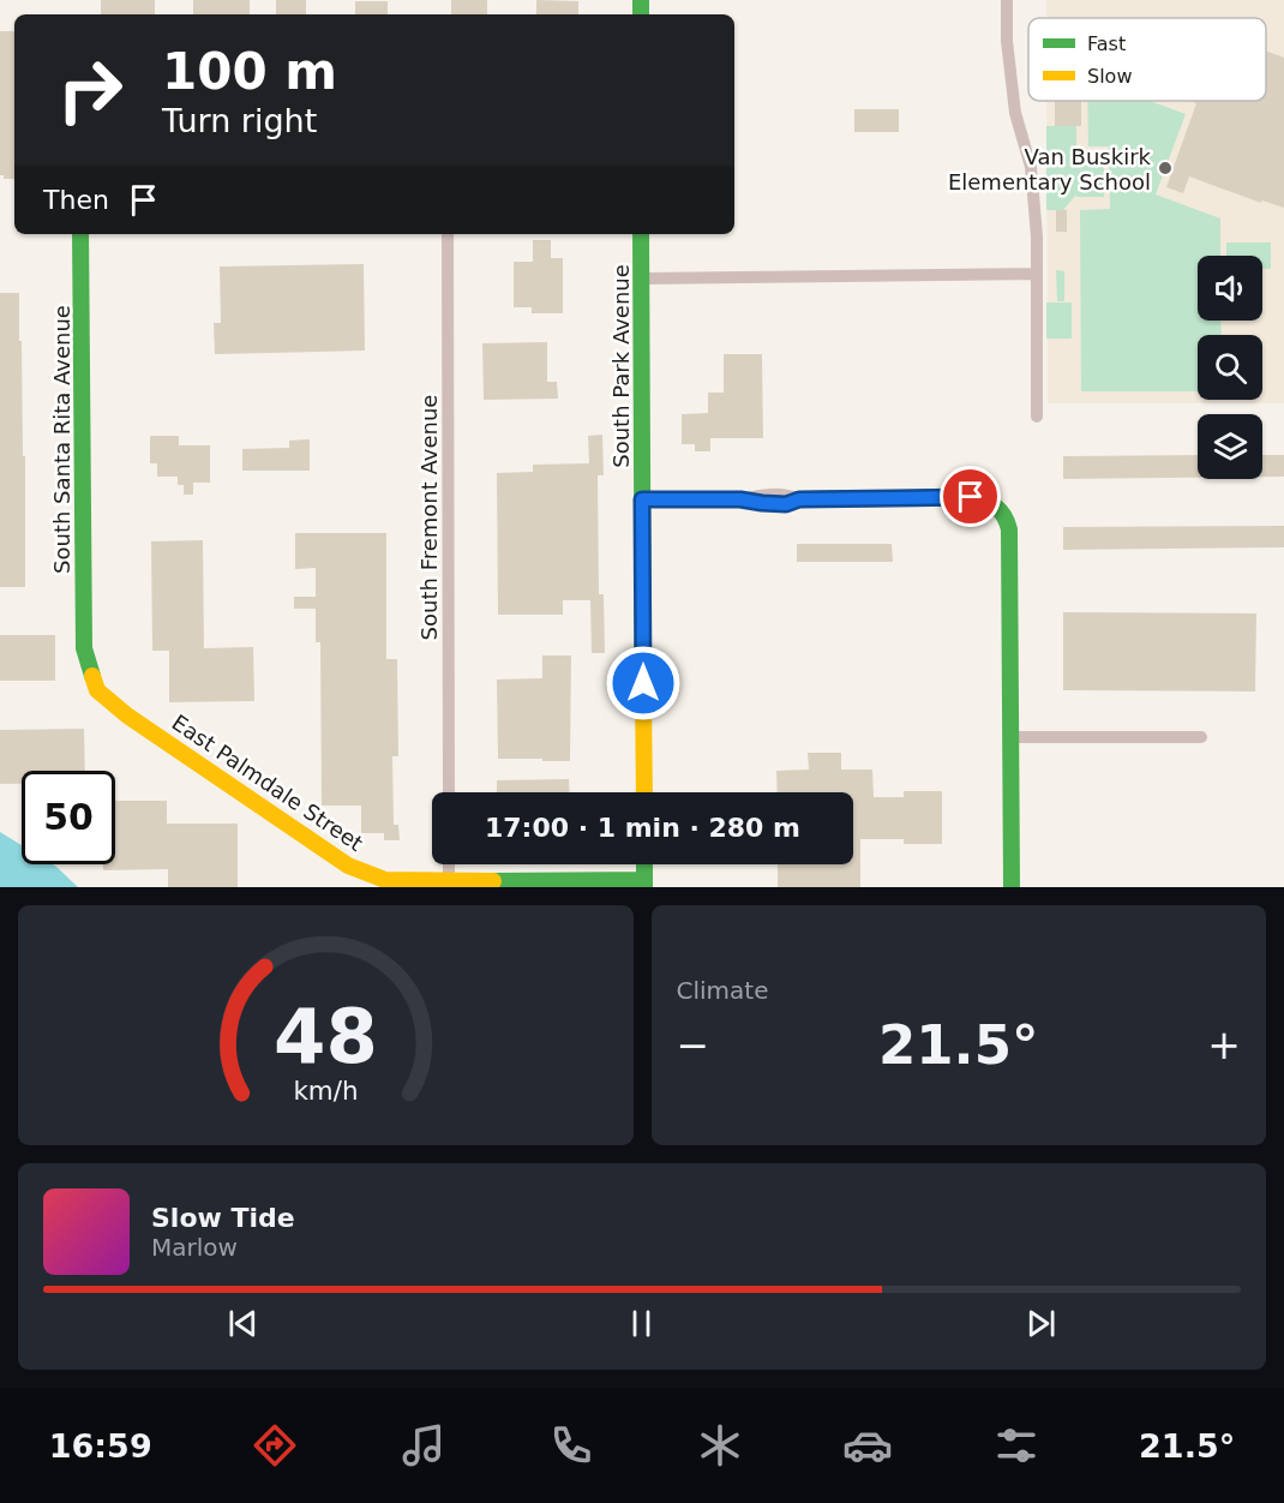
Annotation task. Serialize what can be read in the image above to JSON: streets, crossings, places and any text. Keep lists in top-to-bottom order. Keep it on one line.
{"streets":{"street":["South Park Avenue","South Santa Rita Avenue","South Fremont Avenue","East Palmdale Street"]},"crossings":[["South Santa Rita Avenue","East Palmdale Street"]],"places":["Van Buskirk Elementary School"],"legend":["Fast","Slow"],"page":{"turn":["100 m","Turn right"],"then":"Then","limit":"50","trip":"17:00 · 1 min · 280 m","tile":"Climate","heat":["−","21.5°","+"],"song":["Slow Tide","Marlow"],"tabs":["16:59","21.5°"],"gauge":["48","km/h"]}}
